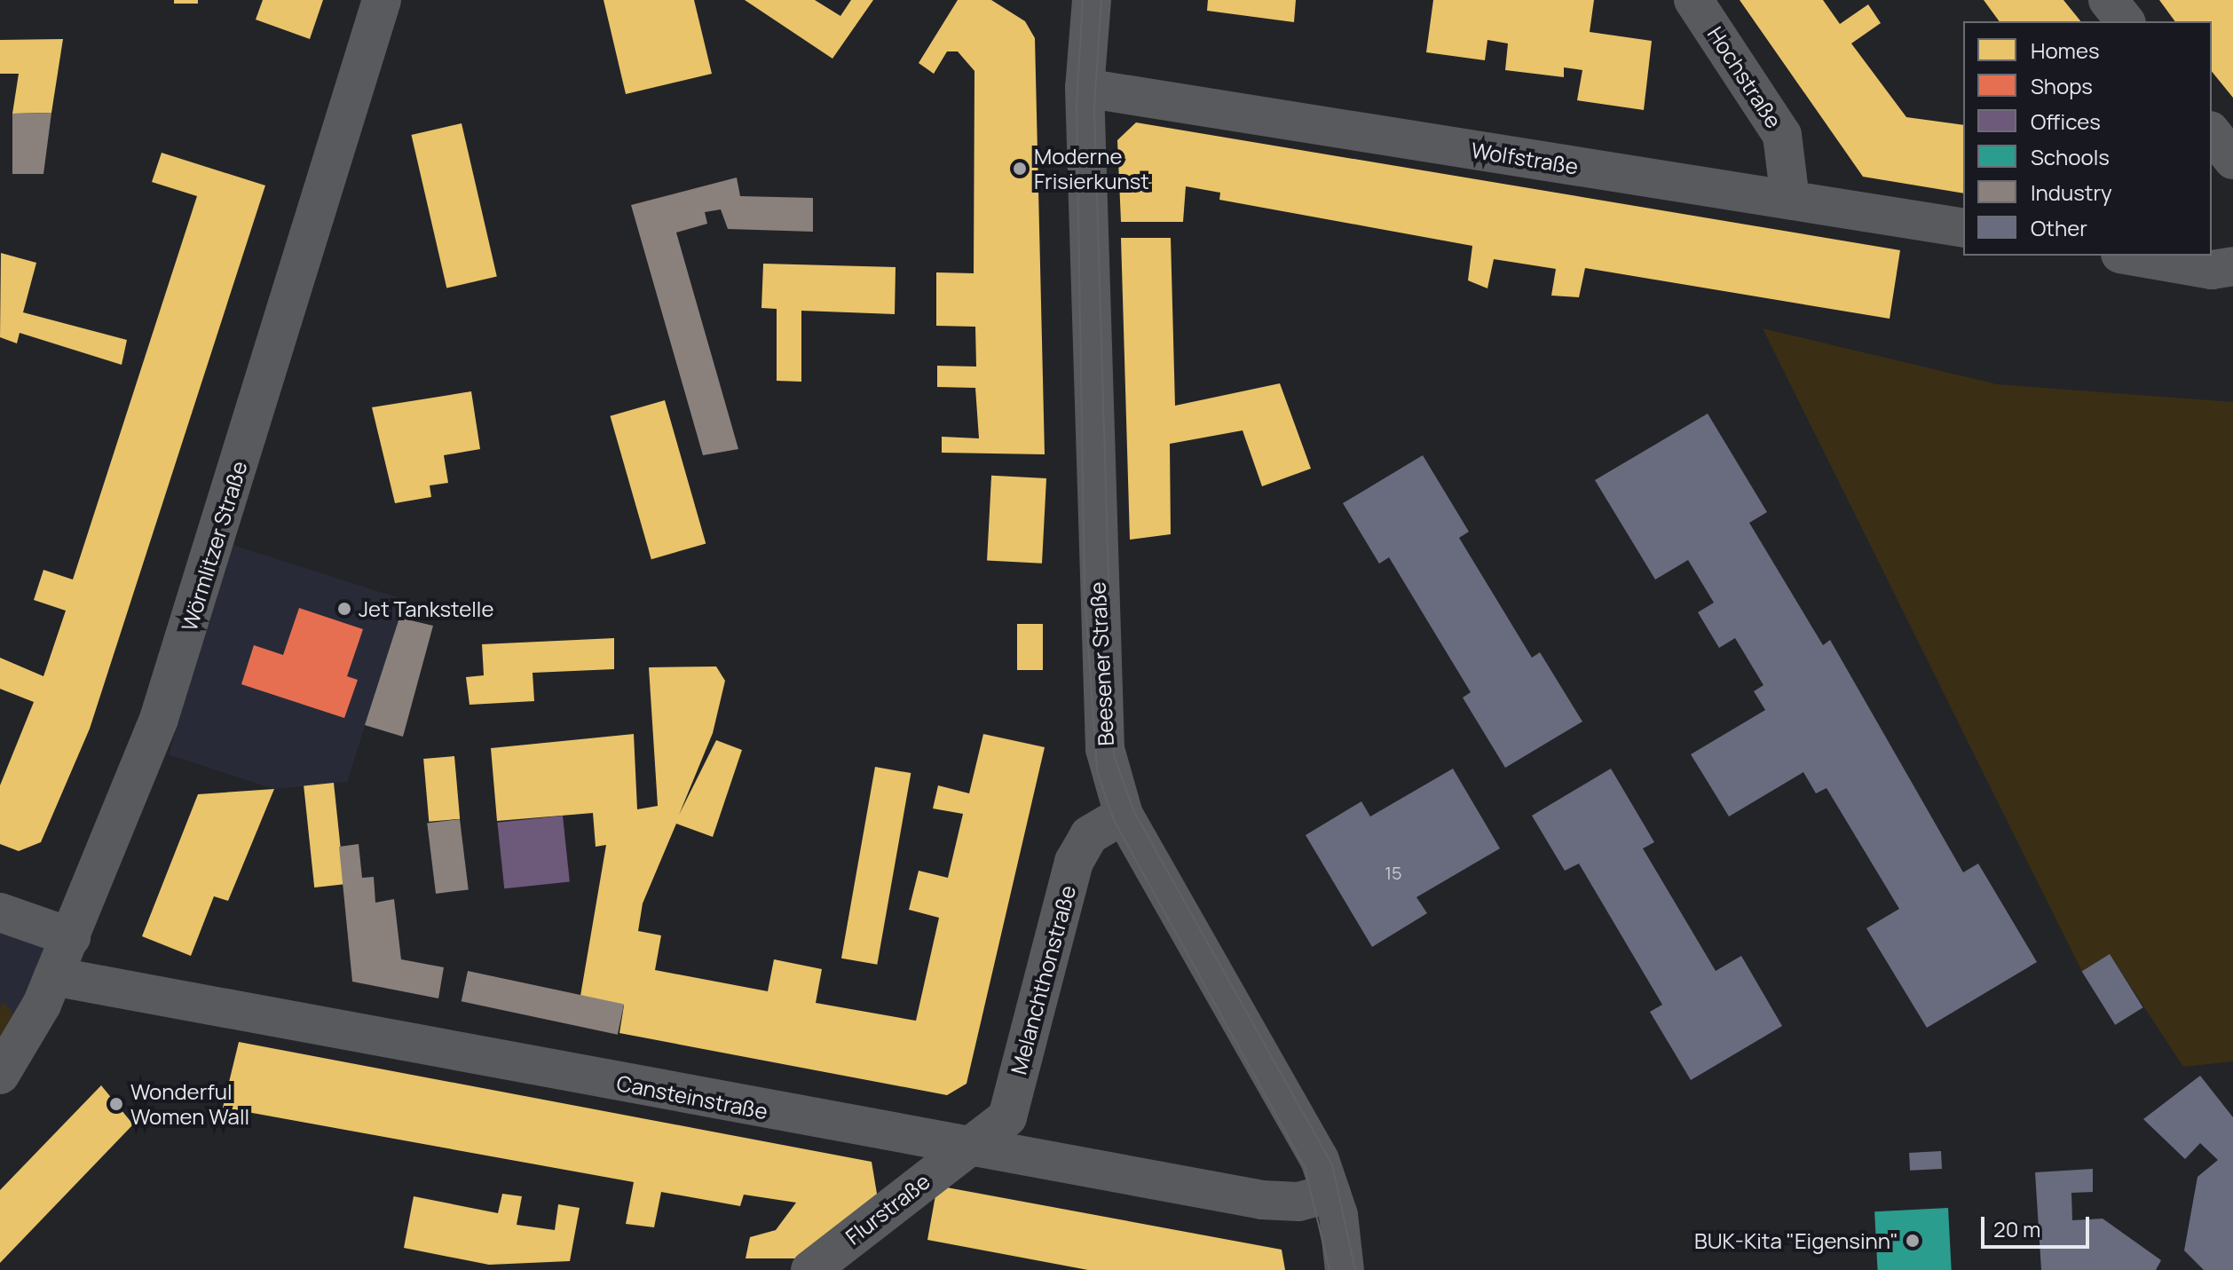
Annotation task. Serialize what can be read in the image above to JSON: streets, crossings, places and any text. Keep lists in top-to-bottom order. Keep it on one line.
{"streets":{"street":["Hochstraße","Wolfstraße","Wörmlitzer Straße","Beesener Straße","Melanchthonstraße","Cansteinstraße","Flurstraße"]},"crossings":[["Hochstraße","Wolfstraße"],["Wolfstraße","Beesener Straße"],["Wörmlitzer Straße","Cansteinstraße"],["Beesener Straße","Melanchthonstraße"],["Beesener Straße","Cansteinstraße"],["Melanchthonstraße","Cansteinstraße"],["Melanchthonstraße","Flurstraße"],["Cansteinstraße","Flurstraße"]],"places":["Moderne Frisierkunst","Jet Tankstelle","Wonderful Women Wall","BUK-Kita \"Eigensinn\""],"house_numbers":["15"],"legend":["Homes","Shops","Offices","Schools","Industry","Other"],"scale_bar":"20 m"}
